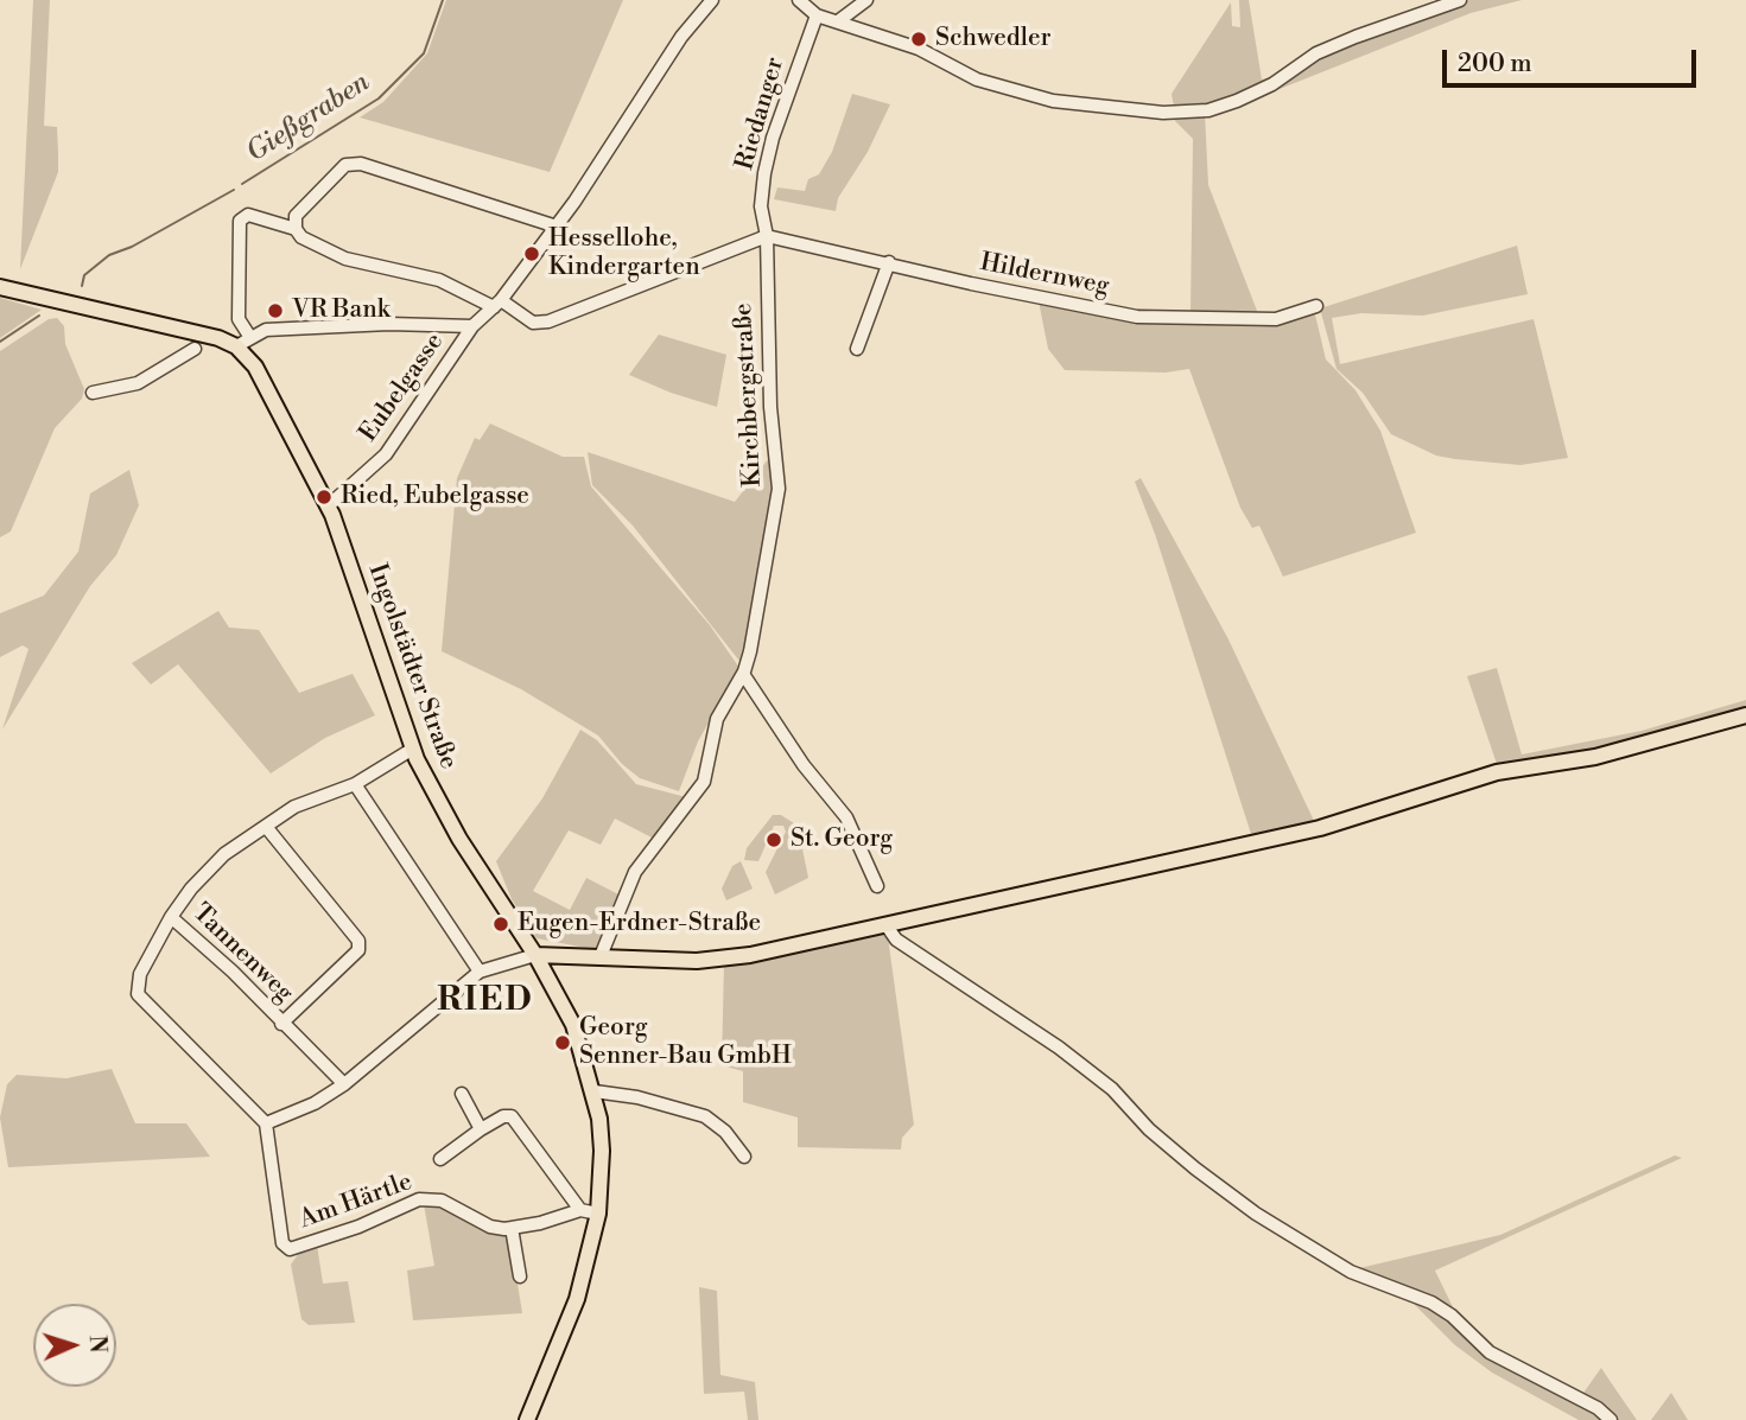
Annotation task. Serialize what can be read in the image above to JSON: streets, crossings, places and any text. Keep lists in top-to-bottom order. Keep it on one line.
{"streets":{"main road":["Ingolstädter Straße"],"street":["Riedanger","Hildernweg","Eubelgasse","Kirchbergstraße","Tannenweg","Am Härtle"]},"crossings":[["Riedanger","Hildernweg"],["Riedanger","Kirchbergstraße"],["Hildernweg","Kirchbergstraße"],["Eubelgasse","Ingolstädter Straße"],["Ingolstädter Straße","Am Härtle"]],"districts":["RIED"],"water":["Gießgraben"],"places":["Schwedler","Hessellohe, Kindergarten","VR Bank","Ried, Eubelgasse","St. Georg","Eugen-Erdner-Straße","Georg Senner-Bau GmbH"],"scale_bar":"200 m","north":"right"}
